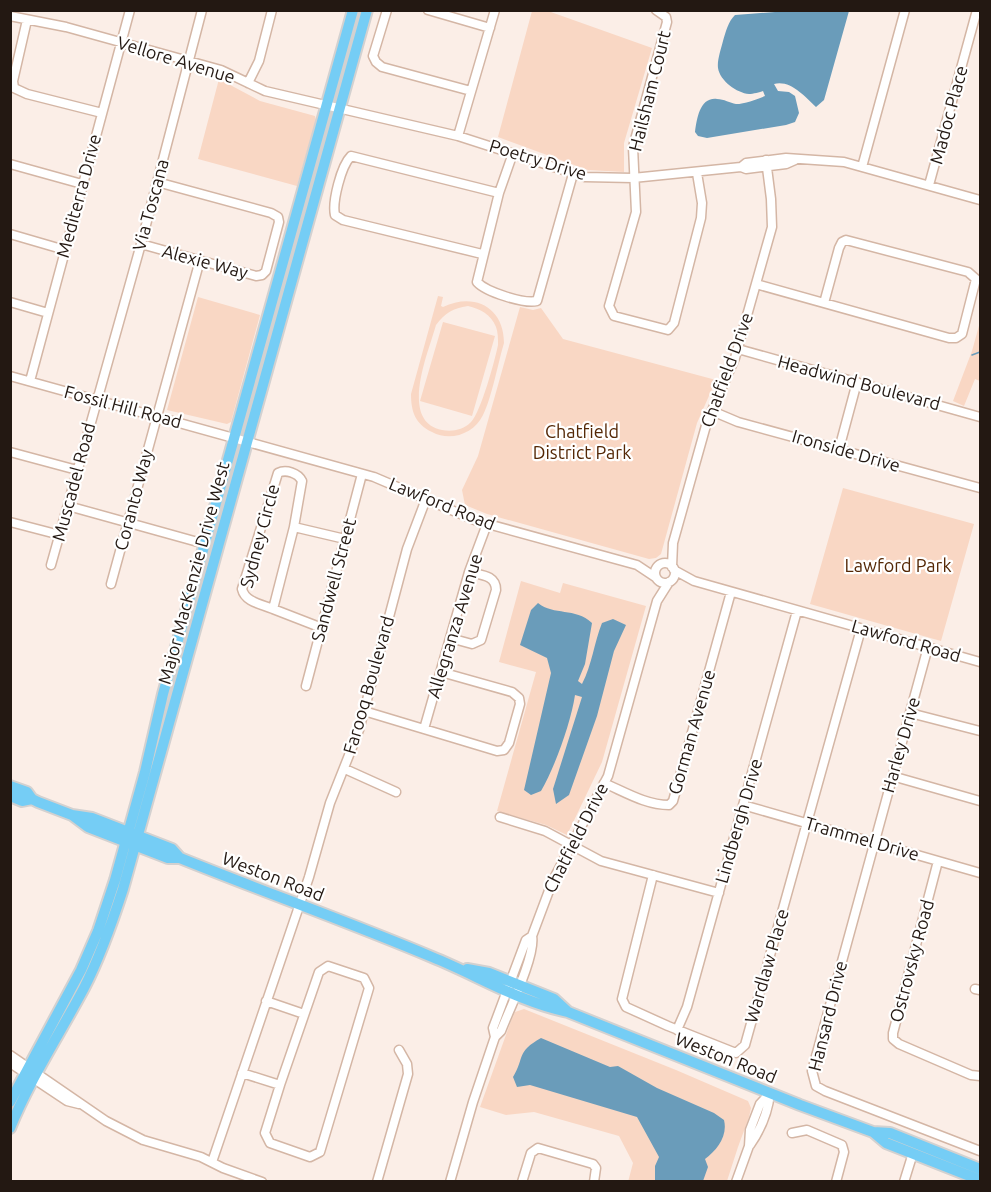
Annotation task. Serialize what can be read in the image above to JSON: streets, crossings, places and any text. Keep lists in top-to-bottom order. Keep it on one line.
{"streets":{"main road":["Major MacKenzie Drive West","Weston Road"],"street":["Vellore Avenue","Hailsham Court","Madoc Place","Poetry Drive","Mediterra Drive","Via Toscana","Alexie Way","Chatfield Drive","Headwind Boulevard","Fossil Hill Road","Ironside Drive","Muscadel Road","Coranto Way","Lawford Road","Sydney Circle","Sandwell Street","Allegranza Avenue","Farooq Boulevard","Gorman Avenue","Harley Drive","Lindbergh Drive","Trammel Drive","Ostrovsky Road","Wardlaw Place","Hansard Drive"]},"crossings":[["Vellore Avenue","Poetry Drive"],["Vellore Avenue","Mediterra Drive"],["Vellore Avenue","Via Toscana"],["Vellore Avenue","Major MacKenzie Drive West"],["Hailsham Court","Poetry Drive"],["Madoc Place","Poetry Drive"],["Poetry Drive","Chatfield Drive"],["Poetry Drive","Major MacKenzie Drive West"],["Mediterra Drive","Fossil Hill Road"],["Via Toscana","Alexie Way"],["Via Toscana","Fossil Hill Road"],["Via Toscana","Muscadel Road"],["Alexie Way","Coranto Way"],["Chatfield Drive","Headwind Boulevard"],["Chatfield Drive","Ironside Drive"],["Chatfield Drive","Lawford Road"],["Chatfield Drive","Gorman Avenue"],["Chatfield Drive","Weston Road"],["Fossil Hill Road","Muscadel Road"],["Fossil Hill Road","Coranto Way"],["Fossil Hill Road","Lawford Road"],["Fossil Hill Road","Major MacKenzie Drive West"],["Lawford Road","Major MacKenzie Drive West"],["Lawford Road","Sandwell Street"],["Lawford Road","Allegranza Avenue"],["Lawford Road","Farooq Boulevard"],["Lawford Road","Gorman Avenue"],["Lawford Road","Harley Drive"],["Lawford Road","Lindbergh Drive"],["Lawford Road","Wardlaw Place"],["Sydney Circle","Sandwell Street"],["Major MacKenzie Drive West","Weston Road"],["Farooq Boulevard","Weston Road"],["Harley Drive","Trammel Drive"],["Harley Drive","Hansard Drive"],["Lindbergh Drive","Trammel Drive"],["Lindbergh Drive","Wardlaw Place"],["Trammel Drive","Ostrovsky Road"],["Trammel Drive","Wardlaw Place"],["Trammel Drive","Hansard Drive"]],"parks":["Chatfield District Park","Lawford Park"]}
